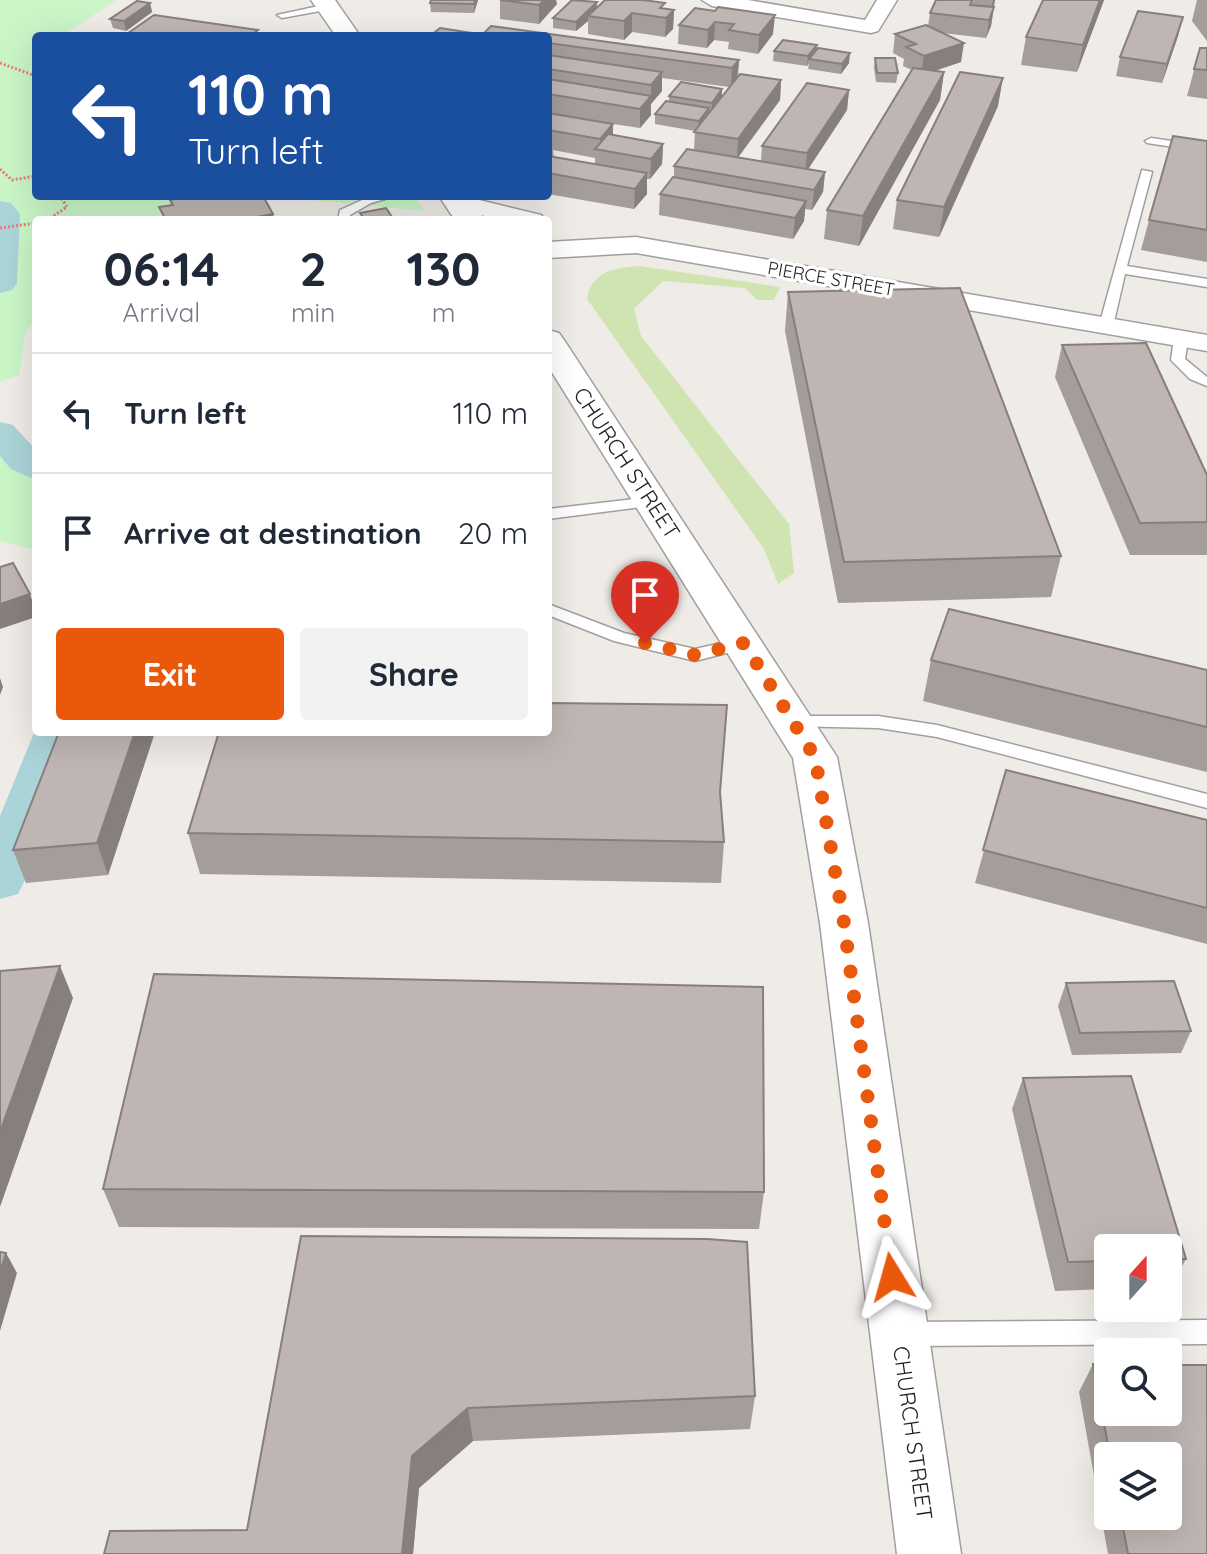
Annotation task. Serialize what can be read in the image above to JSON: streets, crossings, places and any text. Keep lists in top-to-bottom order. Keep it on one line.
{"streets":{"street":["PIERCE STREET","CHURCH STREET"]},"north":"top","page":{"turn":["110 m","Turn left"],"eta":["06:14","Arrival","2","min","130","m"],"list":[{"name":"Turn left","value":"110 m"},{"name":"Arrive at destination","value":"20 m"}],"buttons":["Exit","Share"]}}
